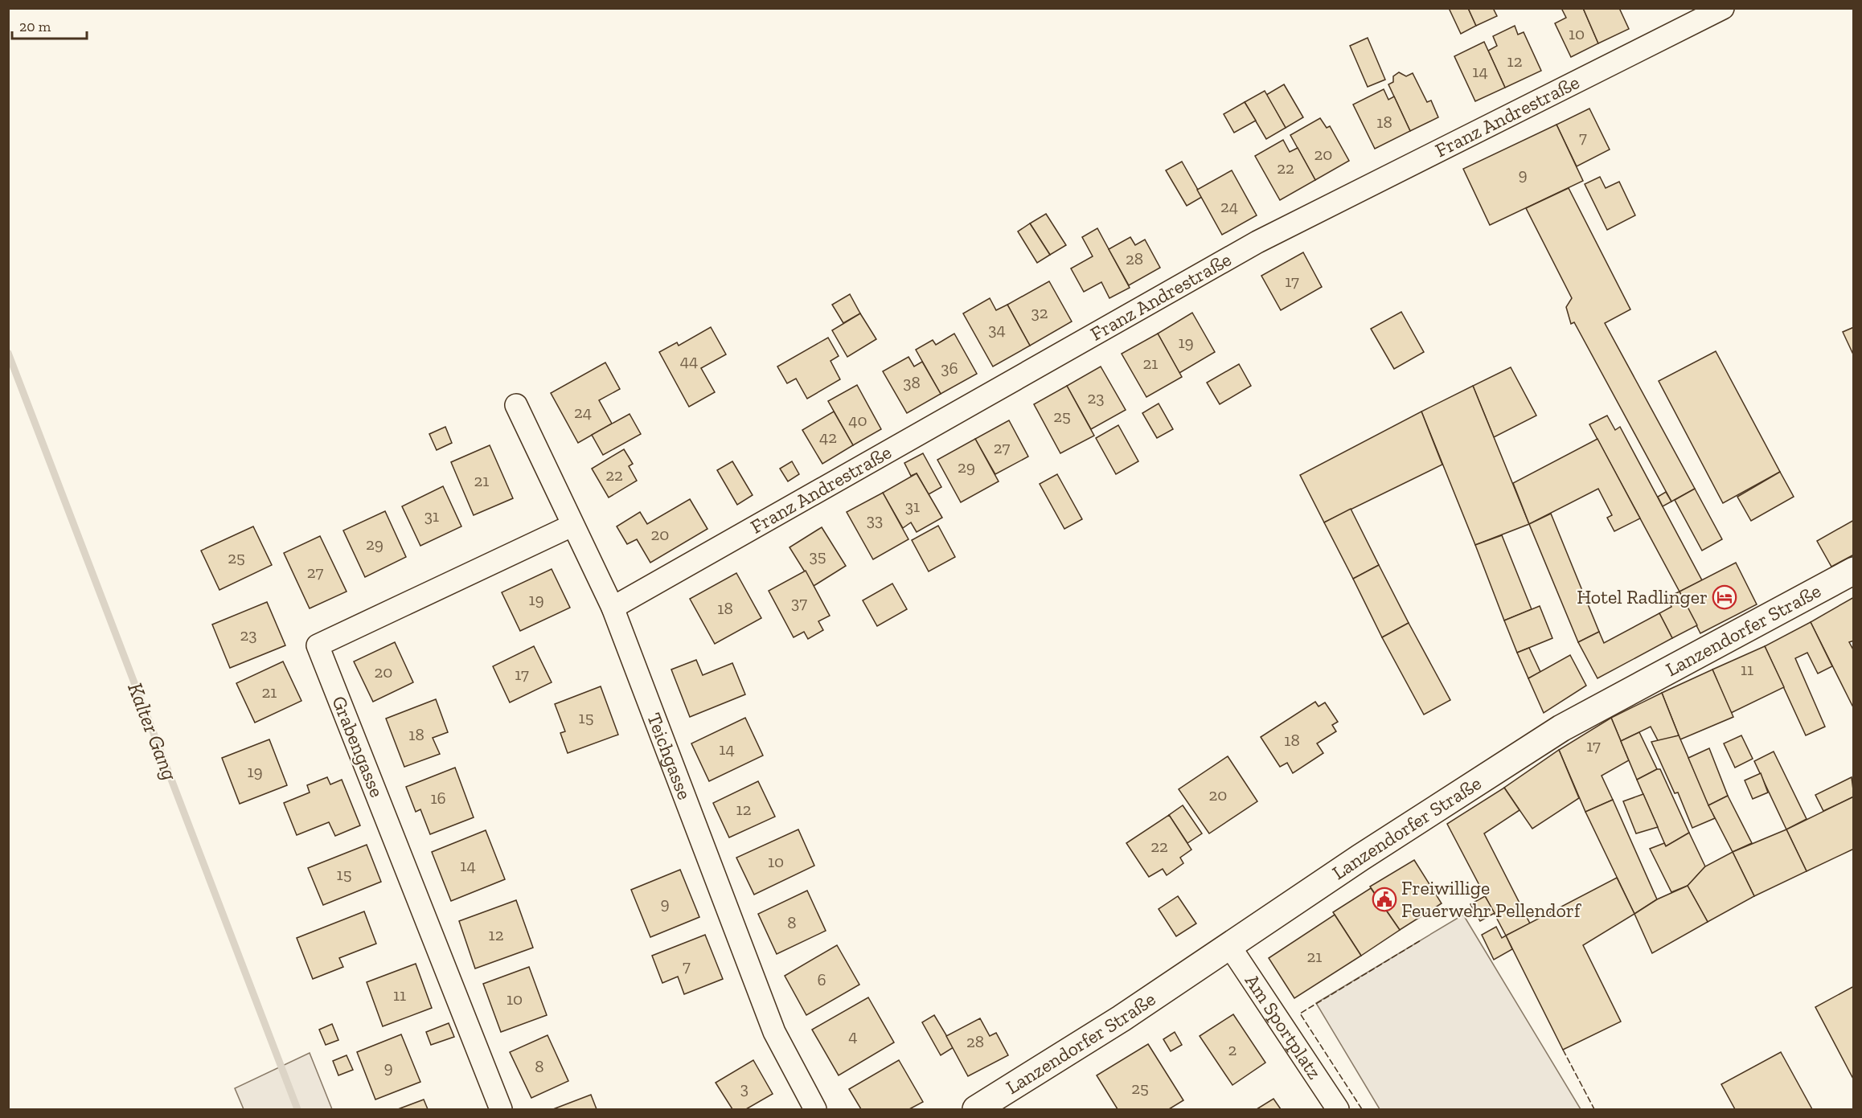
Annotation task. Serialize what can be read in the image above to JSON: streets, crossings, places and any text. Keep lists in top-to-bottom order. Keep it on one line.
{"streets":{"street":["Franz Andrestraße","Lanzendorfer Straße","Grabengasse","Teichgasse","Am Sportplatz"]},"crossings":[["Franz Andrestraße","Teichgasse"],["Lanzendorfer Straße","Am Sportplatz"],["Grabengasse","Teichgasse"]],"water":["Kalter Gang"],"places":{"hotel":["Hotel Radlinger"],"public building":["Freiwillige Feuerwehr Pellendorf"]},"house_numbers":["10","12","14","18","7","20","22","9","24","28","17","32","34","19","44","21","36","38","23","24","25","40","42","27","29","22","21","31","31","33","20","29","35","25","27","19","37","18","23","11","20","17","21","15","18","18","17","14","19","20","16","12","22","10","14","15","9","8","12","21","7","6","11","10","4","28","2","8","9","3","25"],"scale_bar":"20 m"}
